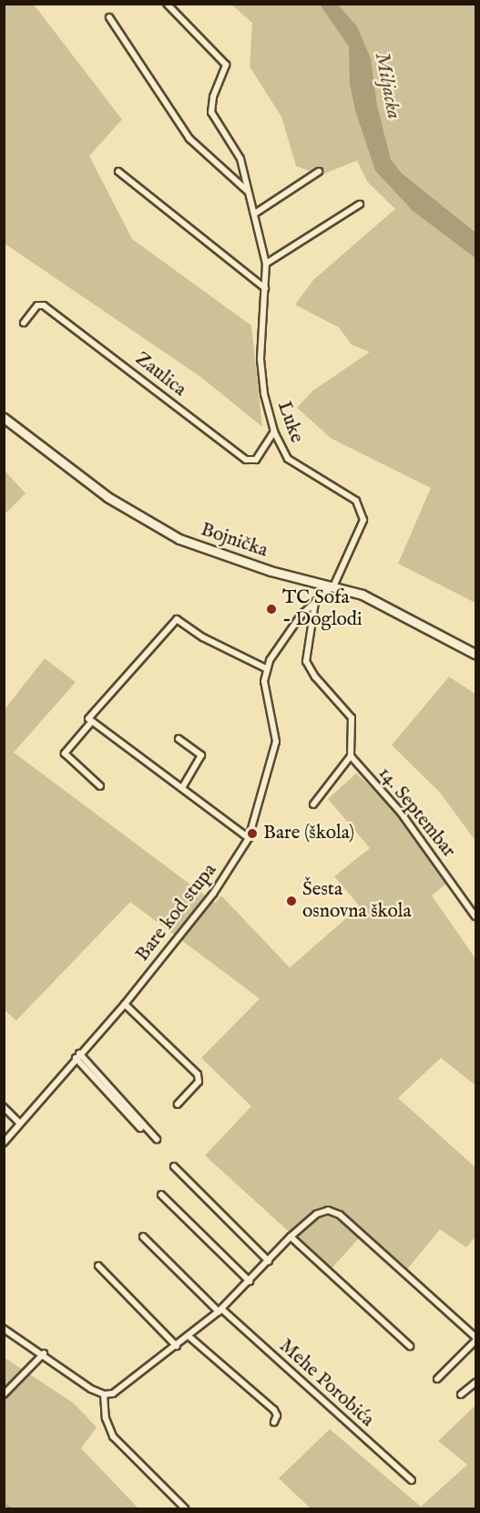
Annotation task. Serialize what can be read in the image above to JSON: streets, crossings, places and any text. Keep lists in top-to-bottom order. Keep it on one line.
{"streets":{"main road":["Bojnička"],"street":["Zaulica","Luke","14. Septembar","Bare kod stupa","Mehe Porobića"]},"crossings":[["Zaulica","Luke"],["Luke","Bojnička"]],"water":["Miljacka"],"places":["TC Sofa - Doglodi","Bare (škola)","Šesta osnovna škola"]}
